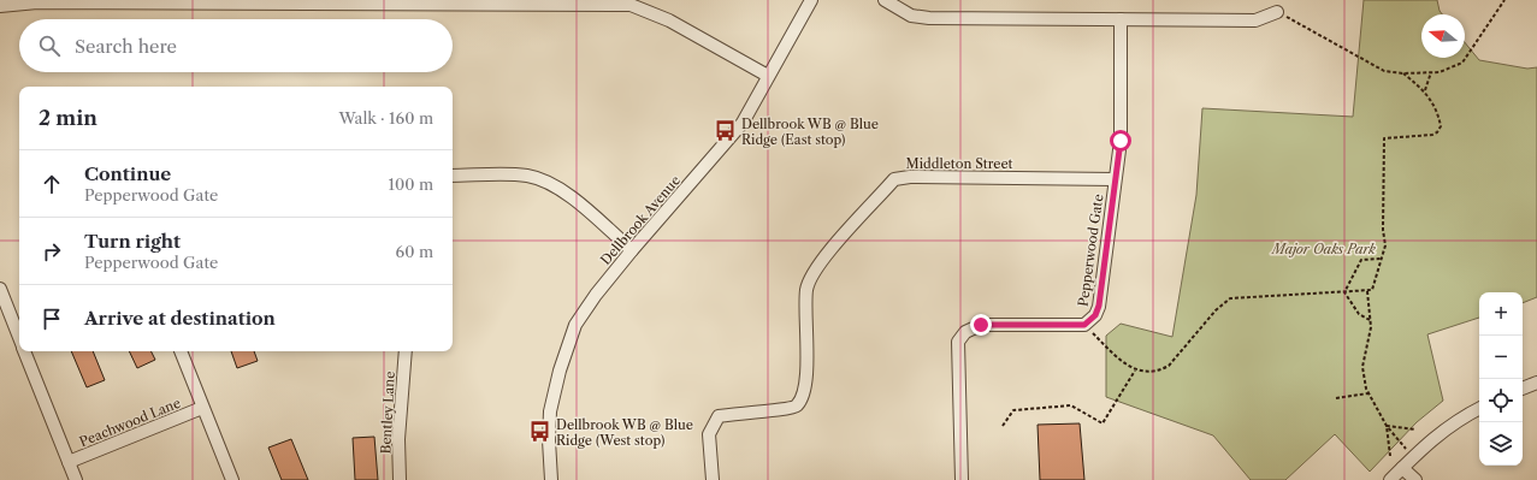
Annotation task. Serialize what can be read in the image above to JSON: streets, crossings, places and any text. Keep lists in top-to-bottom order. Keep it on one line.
{"streets":{"street":["Middleton Street","Dellbrook Avenue","Pepperwood Gate","Bentley Lane","Peachwood Lane"]},"crossings":[["Middleton Street","Pepperwood Gate"]],"parks":["Major Oaks Park"],"places":{"bus stop":["Dellbrook WB @ Blue Ridge (East stop)","Dellbrook WB @ Blue Ridge (West stop)"]},"north":"left","page":{"search":"Search here","heading":["2 min","Walk · 160 m"],"list":[["Continue","Pepperwood Gate","100 m"],["Turn right","Pepperwood Gate","60 m"],"Arrive at destination"],"map_buttons":["+","−"]}}
